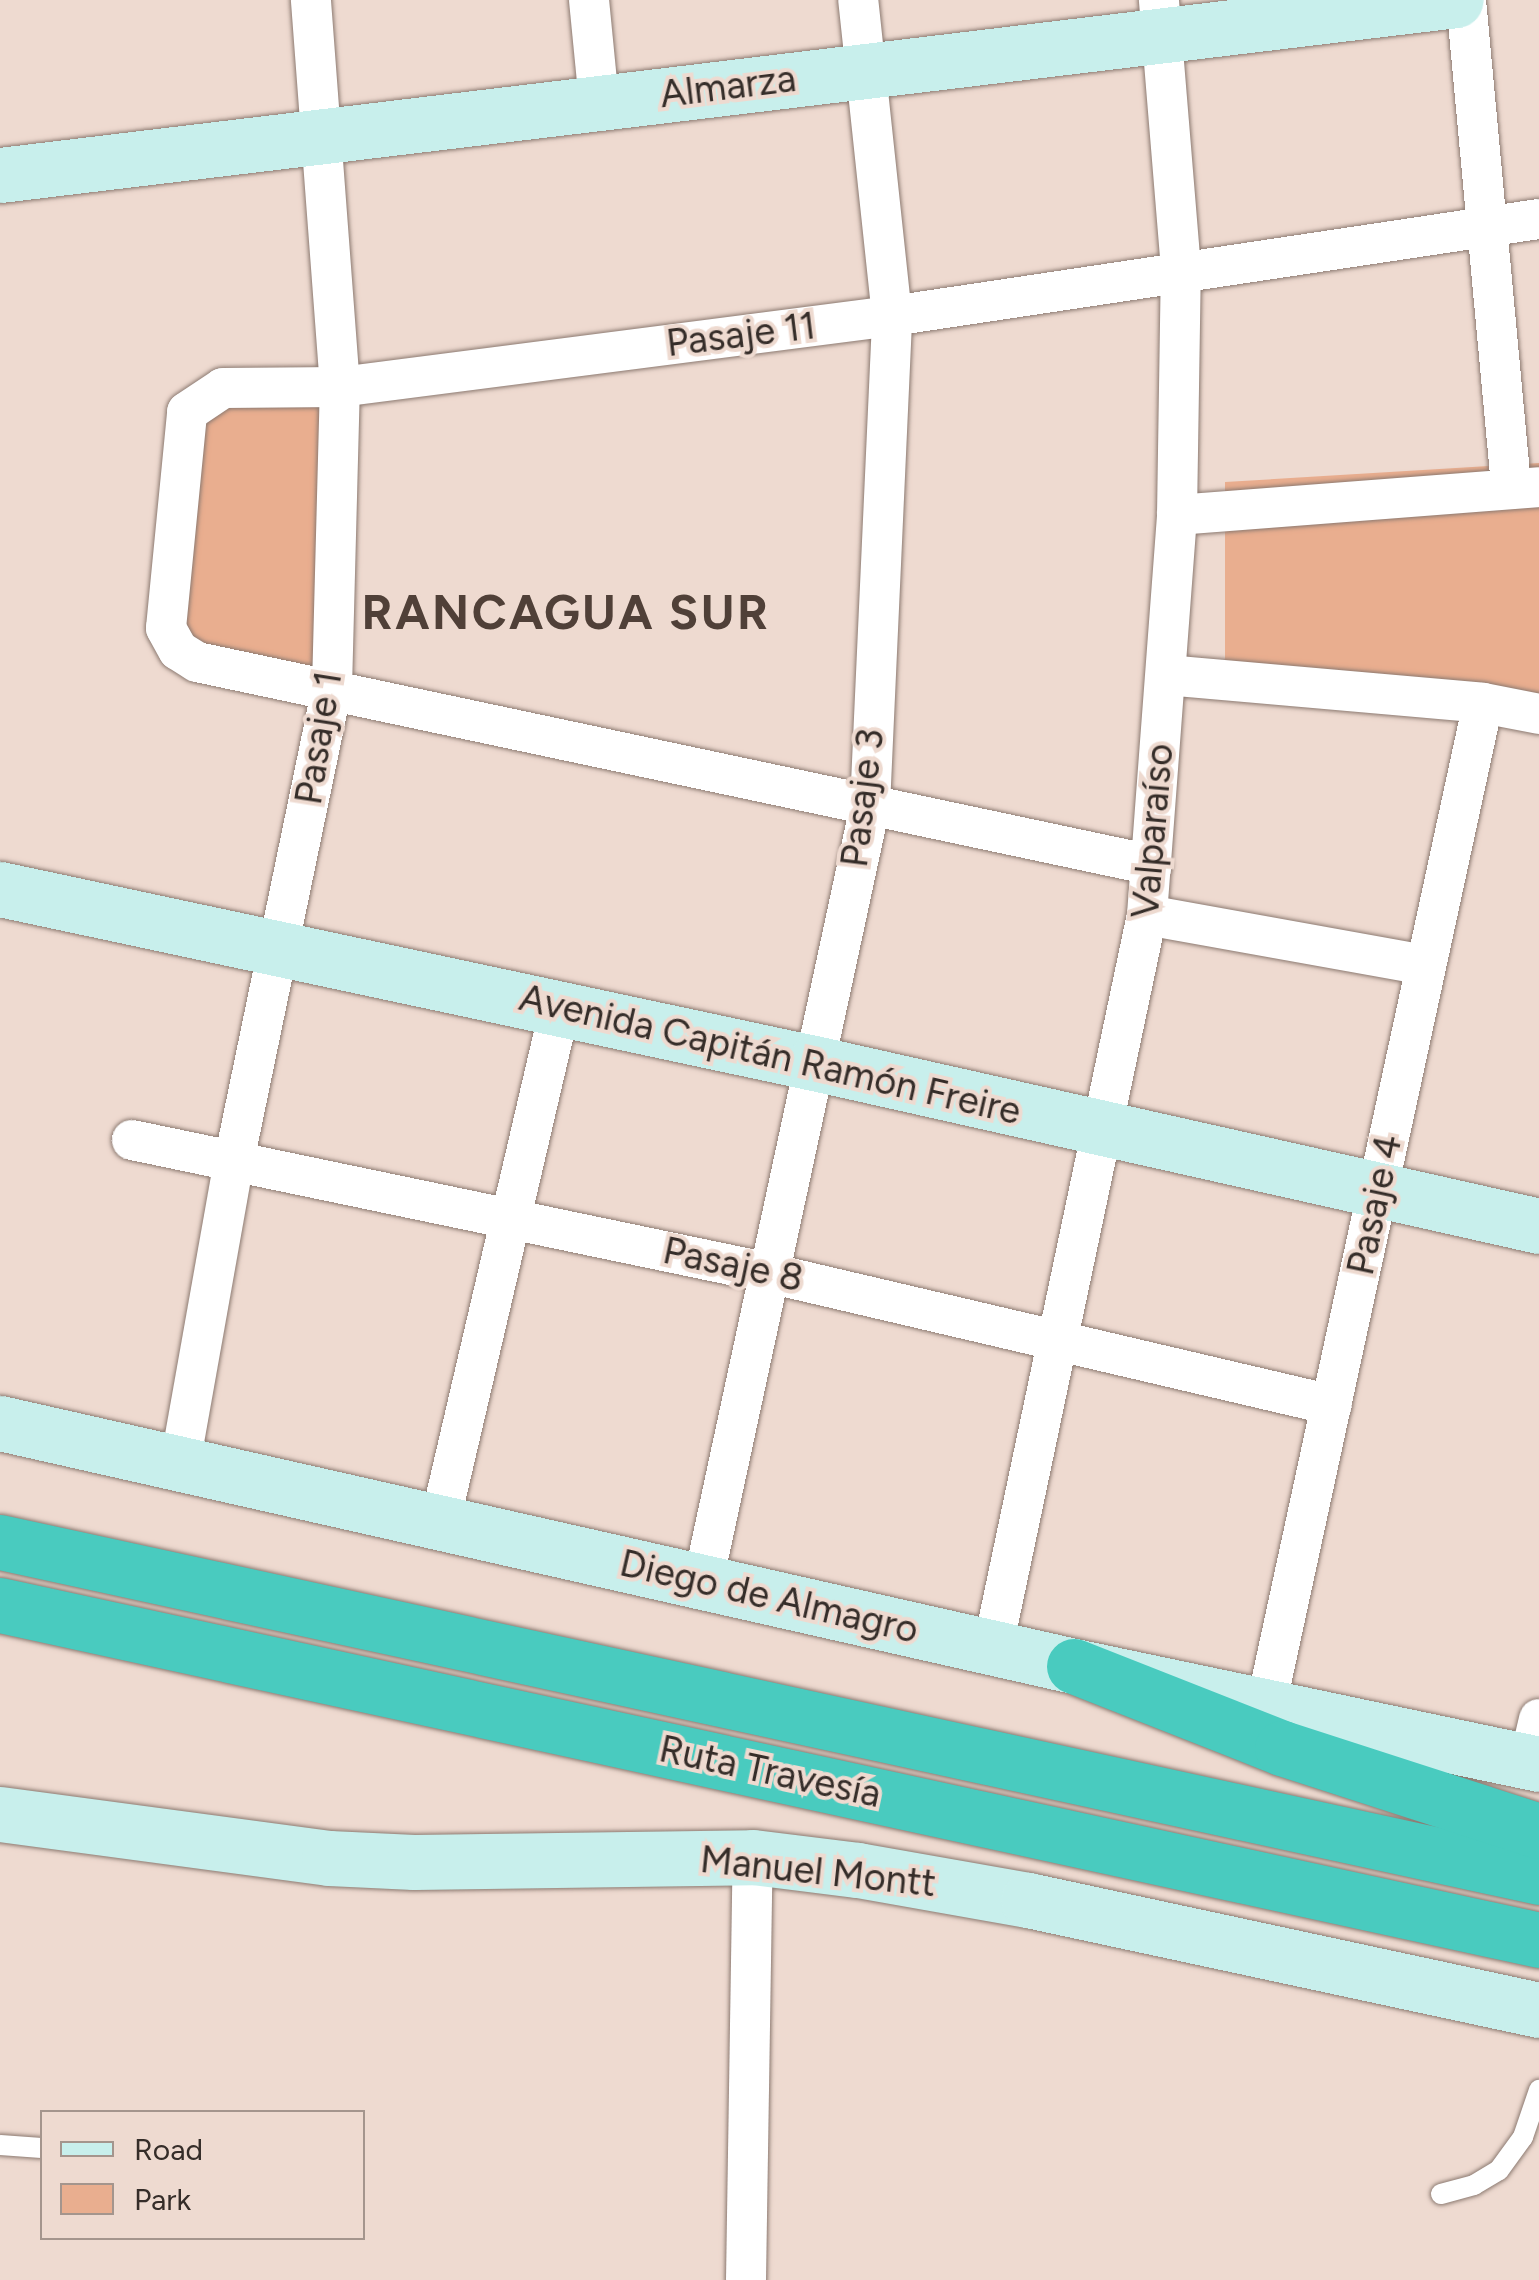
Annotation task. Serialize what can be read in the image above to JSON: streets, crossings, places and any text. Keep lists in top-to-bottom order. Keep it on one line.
{"streets":{"highway":["Ruta Travesía"],"main road":["Almarza","Avenida Capitán Ramón Freire","Diego de Almagro","Manuel Montt"],"street":["Pasaje 11","Pasaje 1","Pasaje 3","Valparaíso","Pasaje 4","Pasaje 8"]},"crossings":[["Almarza","Pasaje 1"],["Almarza","Pasaje 3"],["Almarza","Valparaíso"],["Pasaje 11","Pasaje 1"],["Pasaje 11","Pasaje 3"],["Pasaje 11","Valparaíso"],["Pasaje 1","Avenida Capitán Ramón Freire"],["Pasaje 1","Pasaje 8"],["Pasaje 1","Diego de Almagro"],["Pasaje 3","Avenida Capitán Ramón Freire"],["Pasaje 3","Pasaje 8"],["Pasaje 3","Diego de Almagro"],["Valparaíso","Avenida Capitán Ramón Freire"],["Valparaíso","Pasaje 8"],["Valparaíso","Diego de Almagro"],["Avenida Capitán Ramón Freire","Pasaje 4"],["Pasaje 4","Pasaje 8"],["Pasaje 4","Diego de Almagro"]],"districts":["RANCAGUA SUR"],"legend":["Road","Park"]}
